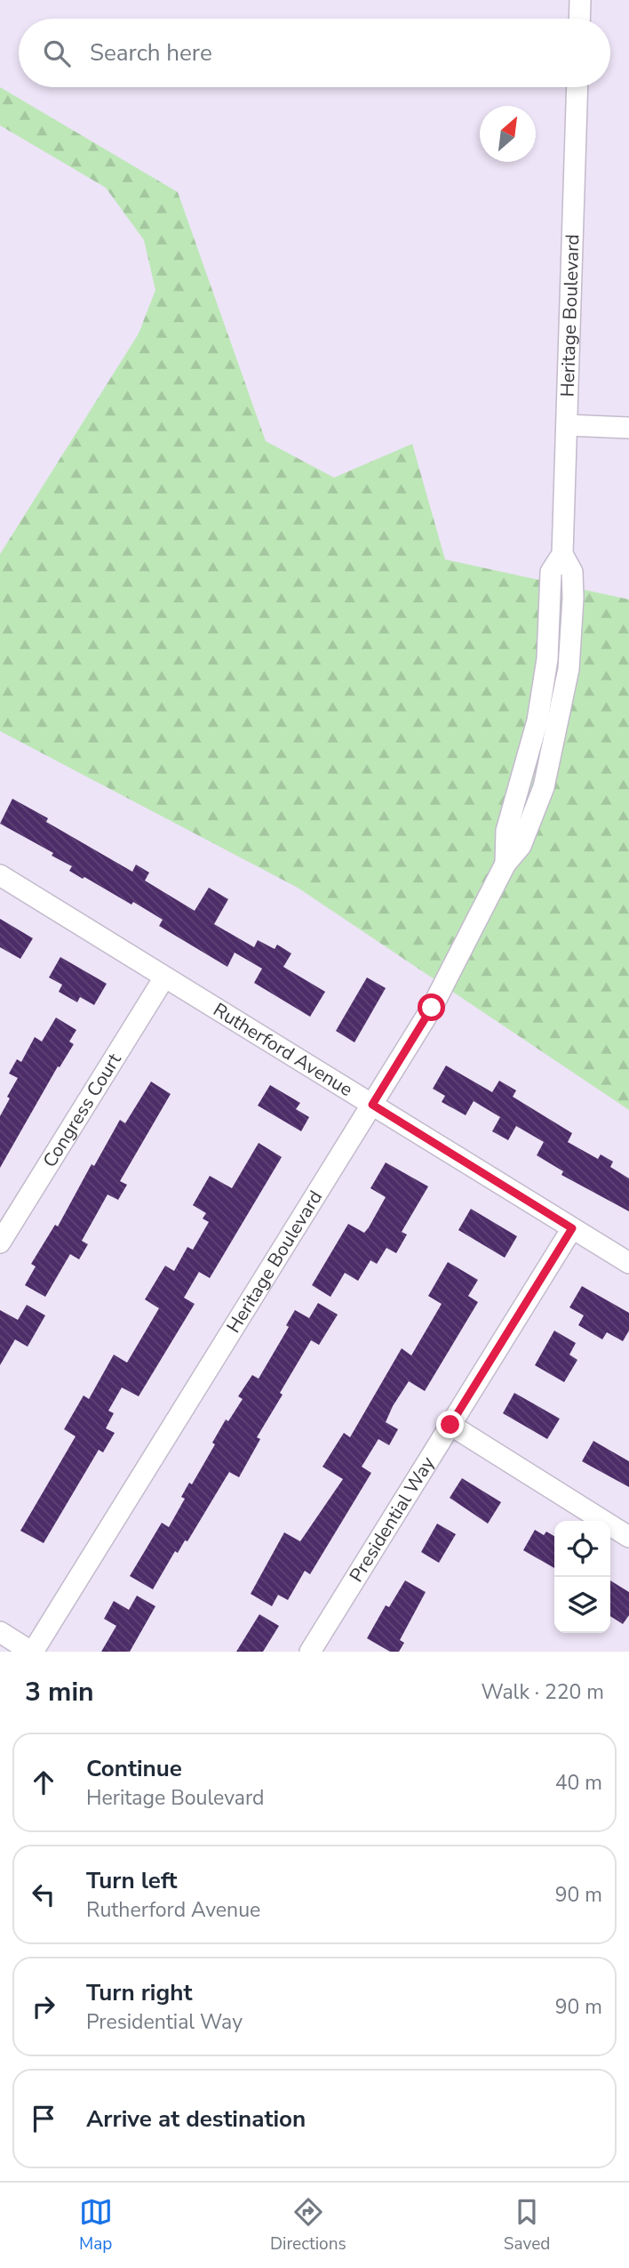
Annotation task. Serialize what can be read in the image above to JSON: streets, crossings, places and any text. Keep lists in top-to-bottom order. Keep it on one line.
{"streets":{"street":["Heritage Boulevard","Rutherford Avenue","Congress Court","Presidential Way"]},"crossings":[["Heritage Boulevard","Rutherford Avenue"],["Rutherford Avenue","Congress Court"],["Rutherford Avenue","Presidential Way"]],"north":"top right","page":{"search":"Search here","heading":["3 min","Walk · 220 m"],"list":[["Continue","Heritage Boulevard","40 m"],["Turn left","Rutherford Avenue","90 m"],["Turn right","Presidential Way","90 m"],"Arrive at destination"],"nav":["Map","Directions","Saved"]}}
